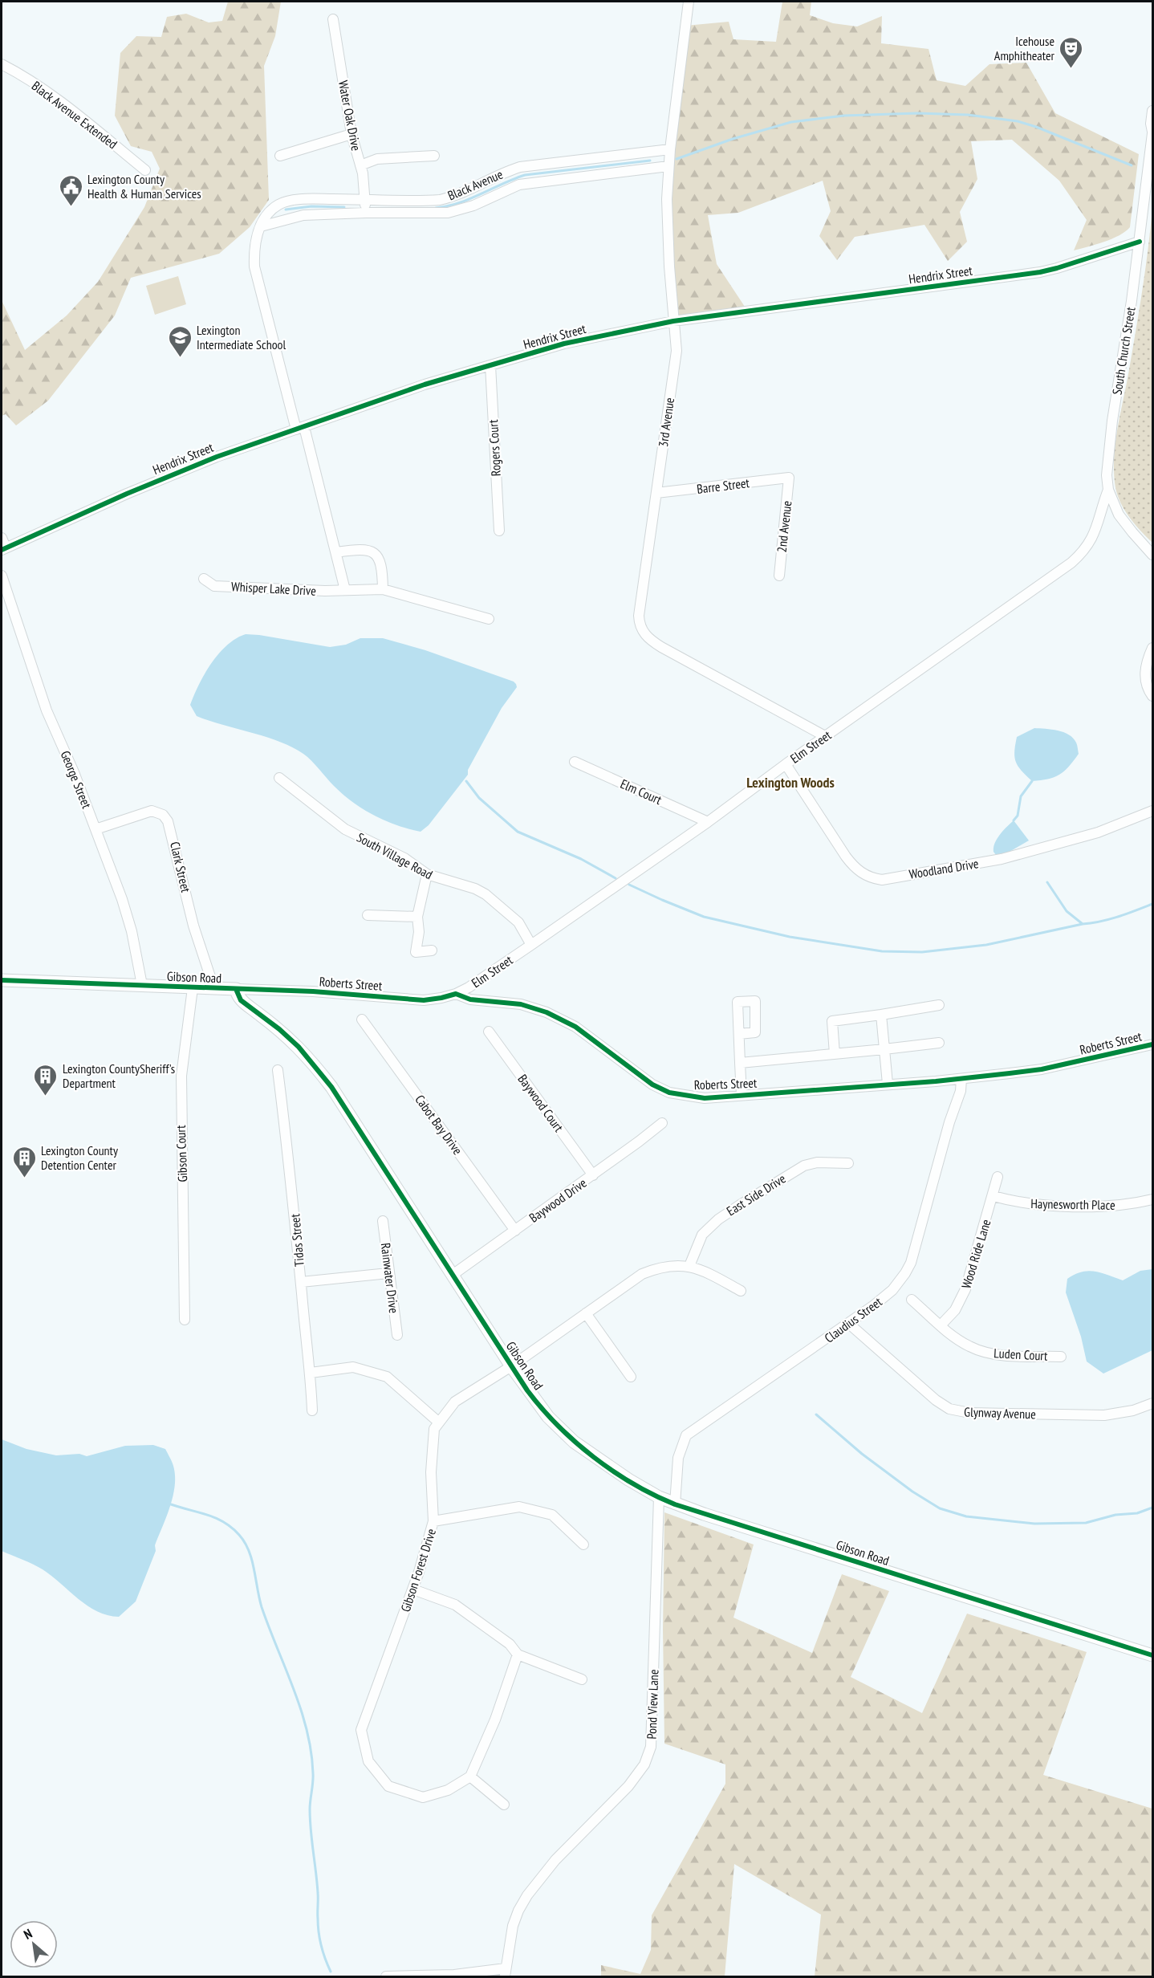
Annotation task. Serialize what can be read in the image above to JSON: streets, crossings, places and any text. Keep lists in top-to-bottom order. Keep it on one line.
{"streets":{"street":["Black Avenue Extended","Water Oak Drive","Black Avenue","Hendrix Street","South Church Street","3rd Avenue","Rogers Court","Barre Street","2nd Avenue","Whisper Lake Drive","Elm Street","George Street","Elm Court","South Village Road","Clark Street","Woodland Drive","Gibson Road","Roberts Street","Baywood Court","Cabot Bay Drive","Gibson Court","East Side Drive","Baywood Drive","Haynesworth Place","Tidas Street","Wood Ride Lane","Rainwater Drive","Claudius Street","Luden Court","Glynway Avenue","Gibson Forest Drive","Pond View Lane"]},"crossings":[["Water Oak Drive","Black Avenue"],["Black Avenue","Hendrix Street"],["Black Avenue","3rd Avenue"],["Hendrix Street","South Church Street"],["Hendrix Street","3rd Avenue"],["Hendrix Street","Rogers Court"],["South Church Street","Elm Street"],["3rd Avenue","Barre Street"],["3rd Avenue","Elm Street"],["Barre Street","2nd Avenue"],["Elm Street","Elm Court"],["Elm Street","South Village Road"],["Elm Street","Woodland Drive"],["Elm Street","Roberts Street"],["George Street","Clark Street"],["George Street","Gibson Road"],["Clark Street","Gibson Road"],["Gibson Road","Roberts Street"],["Gibson Road","Gibson Court"],["Gibson Road","Baywood Drive"],["Gibson Road","Claudius Street"],["Gibson Road","Gibson Forest Drive"],["Gibson Road","Pond View Lane"],["Roberts Street","Claudius Street"],["Baywood Court","Baywood Drive"],["Cabot Bay Drive","Baywood Drive"],["East Side Drive","Gibson Forest Drive"],["Haynesworth Place","Wood Ride Lane"],["Wood Ride Lane","Luden Court"],["Claudius Street","Glynway Avenue"]],"districts":["Lexington Woods"],"places":{"theatre":["Icehouse Amphitheater"],"public building":["Lexington County Health & Human Services"],"school or university":["Lexington Intermediate School"],"building":["Lexington CountySheriff's Department","Lexington County Detention Center"]},"north":"top left"}
